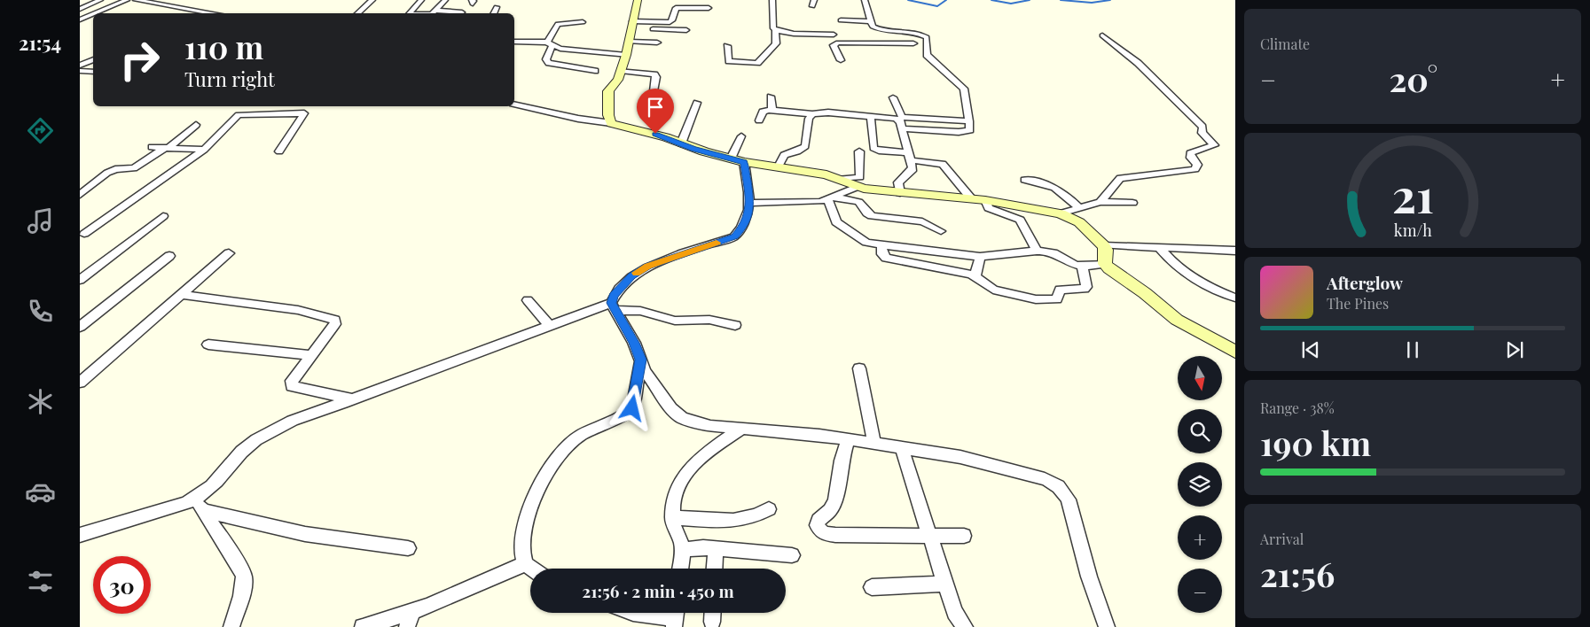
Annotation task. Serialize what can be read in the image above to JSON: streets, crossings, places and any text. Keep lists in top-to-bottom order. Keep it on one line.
{"north":"bottom","page":{"tabs":"21:54","tile":["Climate",["Range · 38%","190 km"],["Arrival","21:56"]],"turn":["110 m","Turn right"],"heat":["−","20°","+"],"song":["Afterglow","The Pines"],"map_buttons":["+","−"],"limit":"30","trip":"21:56 · 2 min · 450 m","gauge":["21","km/h"]}}
